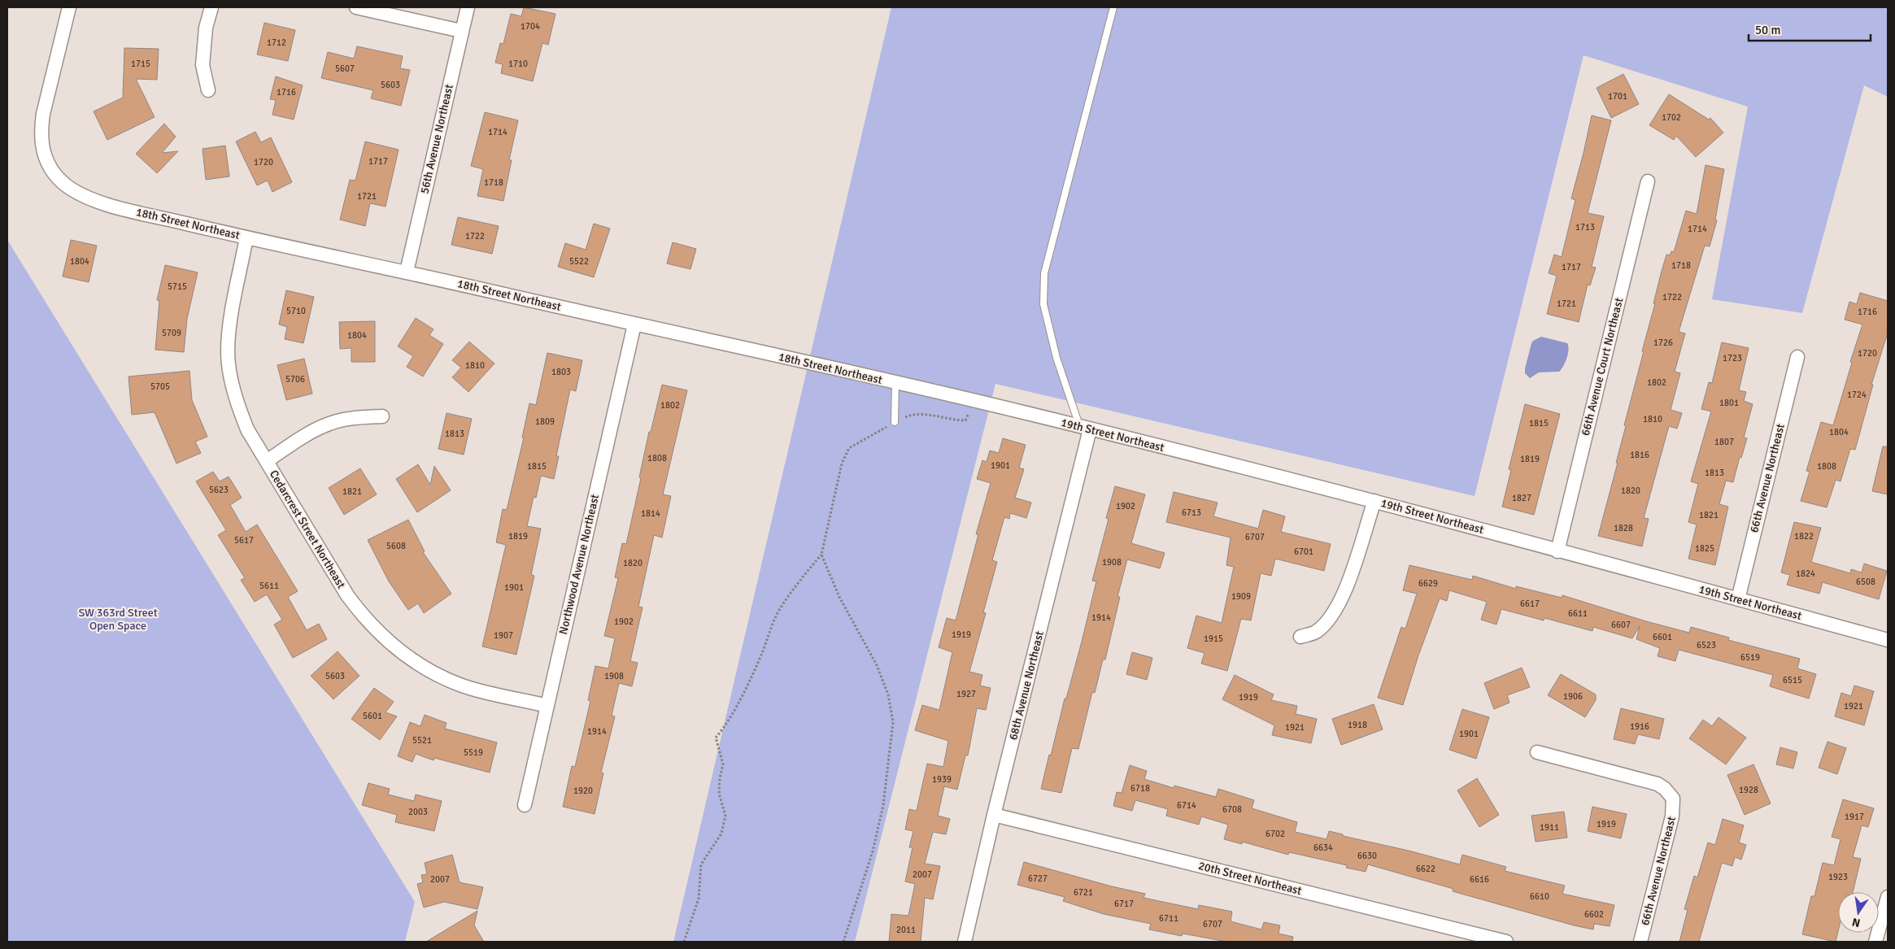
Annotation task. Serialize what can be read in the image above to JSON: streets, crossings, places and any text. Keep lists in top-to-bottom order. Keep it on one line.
{"streets":{"street":["56th Avenue Northeast","18th Street Northeast","66th Avenue Court Northeast","19th Street Northeast","66th Avenue Northeast","Cedarcrest Street Northeast","Northwood Avenue Northeast","68th Avenue Northeast","20th Street Northeast"]},"crossings":[["56th Avenue Northeast","18th Street Northeast"],["18th Street Northeast","19th Street Northeast"],["18th Street Northeast","Cedarcrest Street Northeast"],["18th Street Northeast","Northwood Avenue Northeast"],["66th Avenue Court Northeast","19th Street Northeast"],["19th Street Northeast","66th Avenue Northeast"],["19th Street Northeast","68th Avenue Northeast"],["Cedarcrest Street Northeast","Northwood Avenue Northeast"],["68th Avenue Northeast","20th Street Northeast"]],"parks":["SW 363rd Street Open Space"],"house_numbers":["1704","1712","1715","1710","5607","5603","1716","1701","1702","1714","1717","1720","1718","1721","1713","1714","1722","1804","5522","1718","1717","5715","1722","1721","5710","1716","5709","1804","1726","1720","1723","1810","1803","5706","1802","5705","1724","1801","1802","1810","1809","1815","1804","1813","1807","1816","1808","1819","1901","1815","1808","1813","5623","1820","1821","1827","1902","6713","1814","1821","1828","1819","1822","6707","5617","5608","1825","6701","1908","1820","1824","6508","6629","5611","1901","1909","6617","6611","1914","1902","6607","1919","1907","6601","1915","6523","6519","5603","1908","6515","1927","1906","1919","1921","5601","1918","1916","1921","1914","1901","5521","5519","1939","6718","1928","1920","6714","6708","2003","1917","1919","1911","6702","6634","6630","6622","2007","1923","6727","2007","6616","6721","6610","6717","6602","6711","6707","2011"],"scale_bar":"50 m","north":"bottom"}
